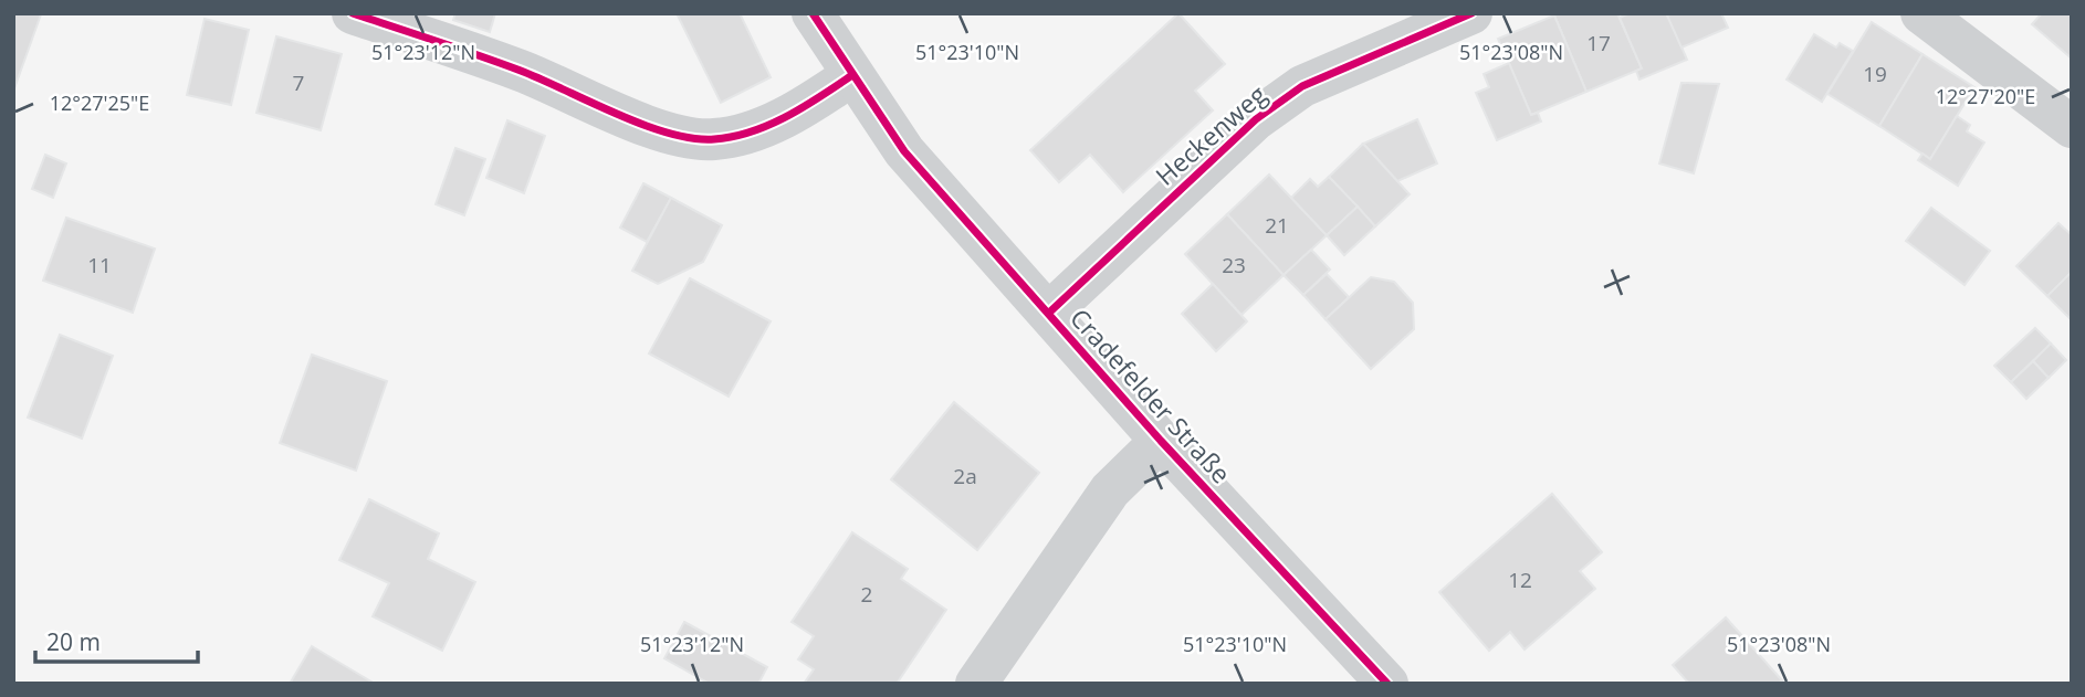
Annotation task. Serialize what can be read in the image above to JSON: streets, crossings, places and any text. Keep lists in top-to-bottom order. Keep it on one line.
{"streets":{"street":["Heckenweg","Cradefelder Straße"]},"crossings":[["Heckenweg","Cradefelder Straße"]],"house_numbers":["17","19","7","21","11","23","2a","12","2"],"scale_bar":"20 m","coordinates":["51°23'12\"N","51°23'10\"N","51°23'08\"N","12°27'20\"E","12°27'25\"E"]}
